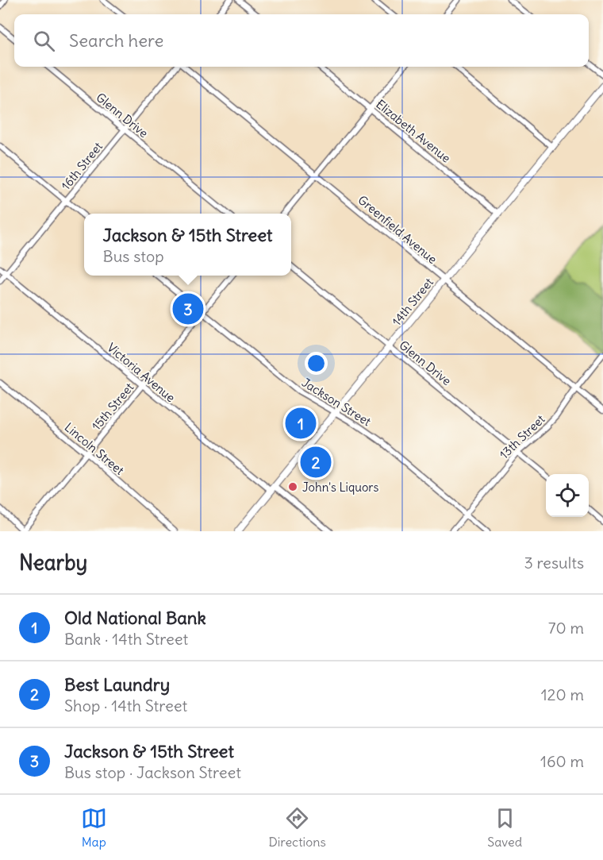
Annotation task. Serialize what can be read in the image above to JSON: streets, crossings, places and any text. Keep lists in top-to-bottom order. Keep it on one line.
{"streets":{"street":["Glenn Drive","Elizabeth Avenue","16th Street","Greenfield Avenue","14th Street","Victoria Avenue","Jackson Street","15th Street","13th Street","Lincoln Street"]},"crossings":[["Glenn Drive","16th Street"],["Glenn Drive","14th Street"],["Glenn Drive","13th Street"],["Elizabeth Avenue","14th Street"],["16th Street","Victoria Avenue"],["Greenfield Avenue","14th Street"],["Greenfield Avenue","13th Street"],["14th Street","Victoria Avenue"],["14th Street","Jackson Street"],["Victoria Avenue","15th Street"],["Jackson Street","15th Street"],["Jackson Street","13th Street"],["15th Street","Lincoln Street"]],"places":["John's Liquors"],"page":{"search":"Search here","popup":["Jackson & 15th Street","Bus stop"],"pins":["3","1","2"],"heading":["Nearby","3 results"],"list":[{"mark":"1","name":"Old National Bank","note":"Bank · 14th Street","value":"70 m"},{"mark":"2","name":"Best Laundry","note":"Shop · 14th Street","value":"120 m"},{"mark":"3","name":"Jackson & 15th Street","note":"Bus stop · Jackson Street","value":"160 m"}],"nav":["Map","Directions","Saved"]}}
